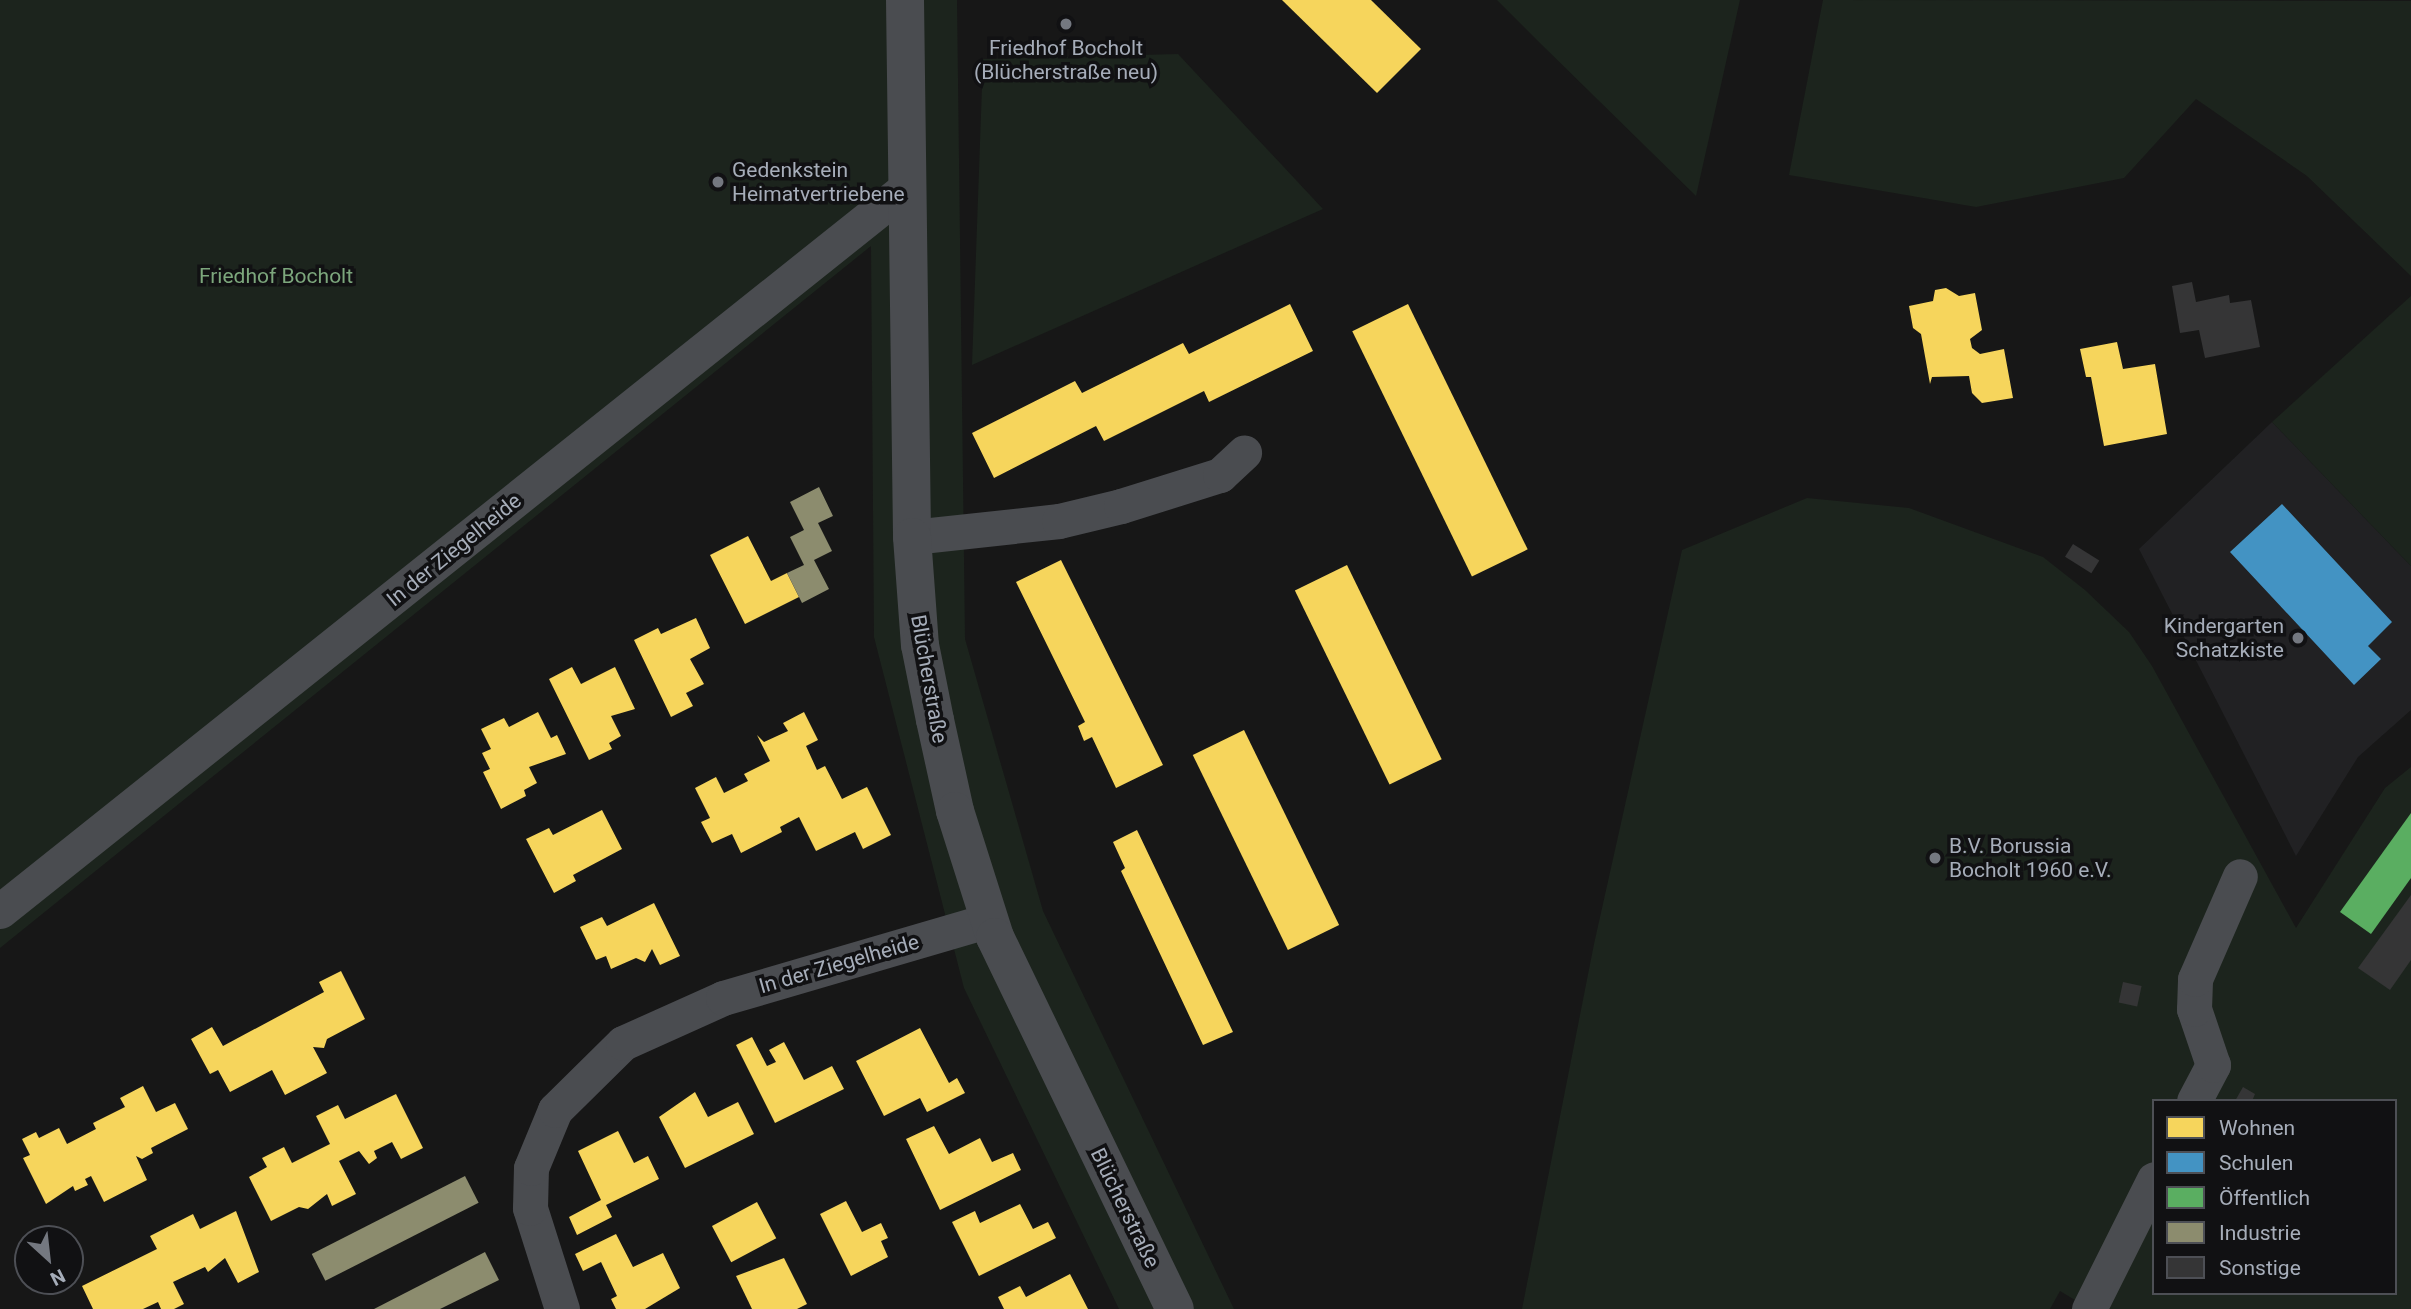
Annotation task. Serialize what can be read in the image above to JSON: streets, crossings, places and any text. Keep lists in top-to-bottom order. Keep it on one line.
{"streets":{"street":["In der Ziegelheide","Blücherstraße"]},"crossings":[["In der Ziegelheide","Blücherstraße"]],"parks":["Friedhof Bocholt"],"places":["Friedhof Bocholt (Blücherstraße neu)","Gedenkstein Heimatvertriebene","Kindergarten Schatzkiste","B.V. Borussia Bocholt 1960 e.V."],"legend":["Wohnen","Schulen","Öffentlich","Industrie","Sonstige"],"north":"bottom right"}
